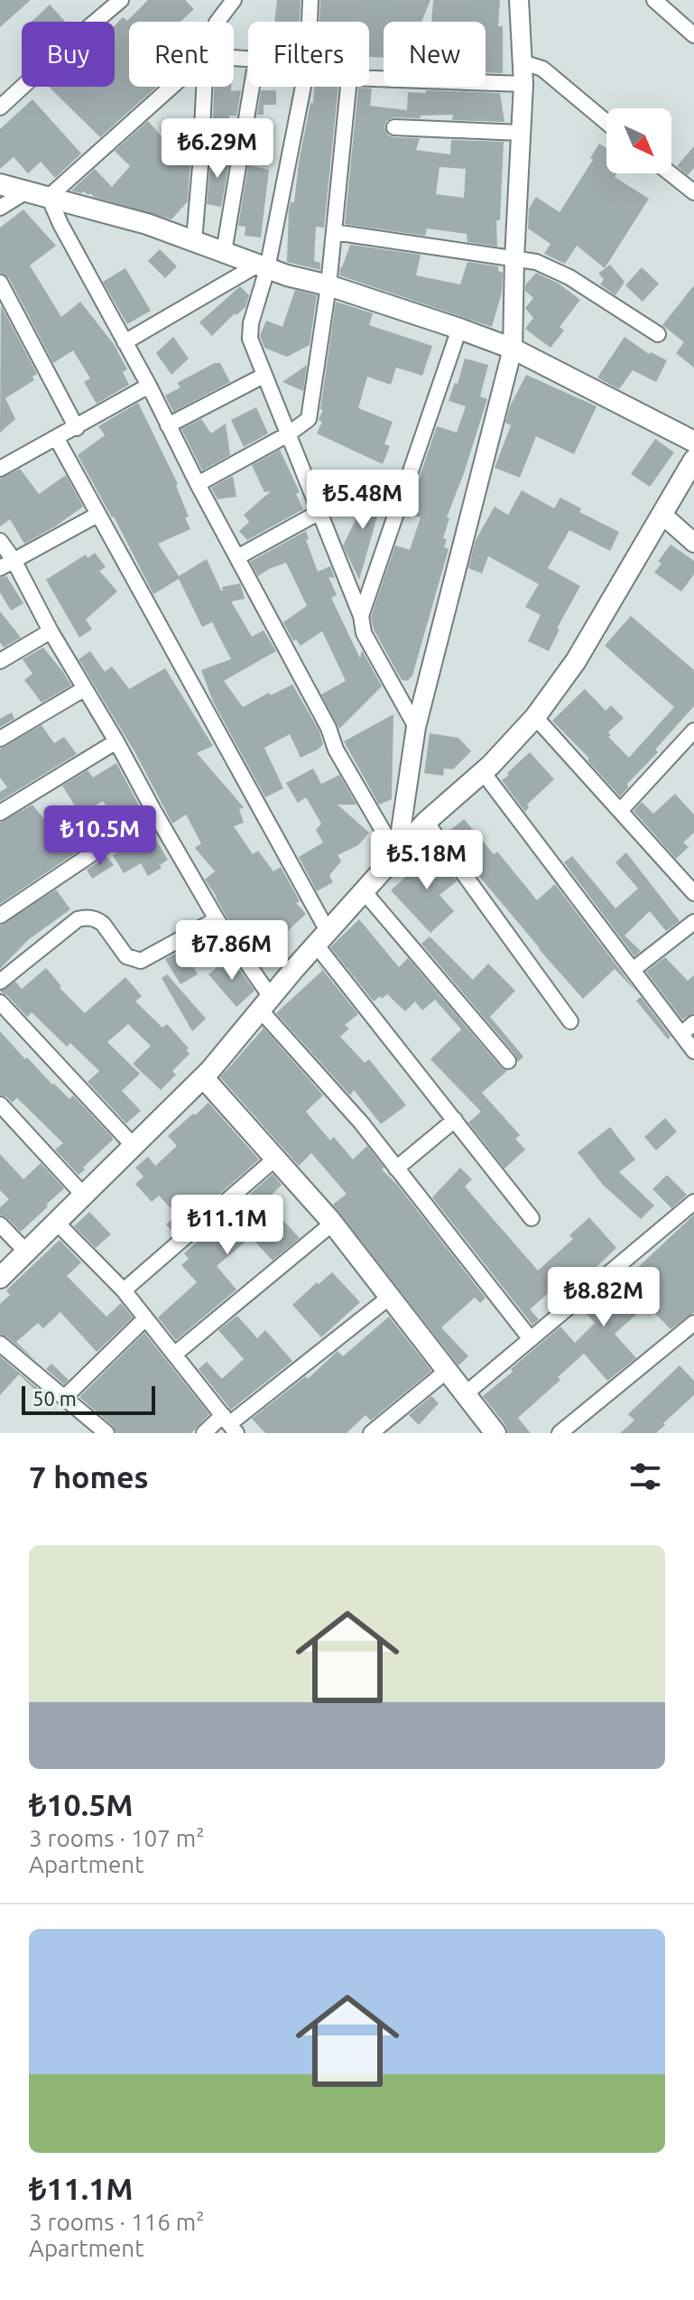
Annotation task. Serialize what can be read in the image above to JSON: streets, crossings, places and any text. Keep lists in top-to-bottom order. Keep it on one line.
{"scale_bar":"50 m","north":"bottom right","page":{"chip":["Buy","Rent","Filters","New"],"price":["₺6.29M","₺5.48M","₺10.5M","₺5.18M","₺7.86M","₺11.1M","₺8.82M"],"scale":"50 m","heading":"7 homes","list":[{"name":"₺10.5M","note":"3 rooms · 107 m² · Apartment"},{"name":"₺11.1M","note":"3 rooms · 116 m² · Apartment"}]}}
